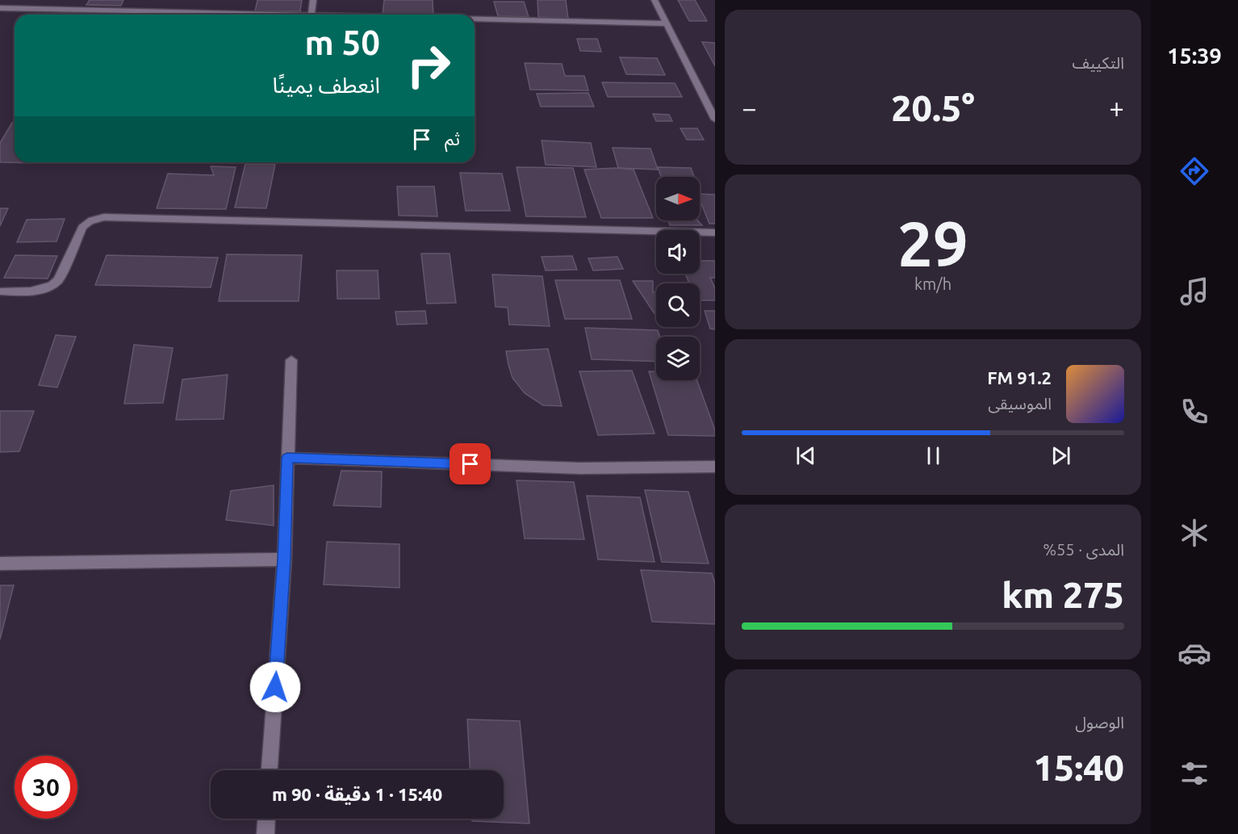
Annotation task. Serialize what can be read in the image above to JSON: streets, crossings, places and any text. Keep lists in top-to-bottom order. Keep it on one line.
{"north":"right","page":{"tabs":"15:39","tile":["التكييف",["29","km/h"],["المدى · 55%","275 km"],["الوصول","15:40"]],"turn":["50 m","انعطف يمينًا"],"heat":["−","20.5°","+"],"then":"ثم","song":["91.2 FM","الموسيقى"],"limit":"30","trip":"15:40 · 1 دقيقة · 90 m"}}
